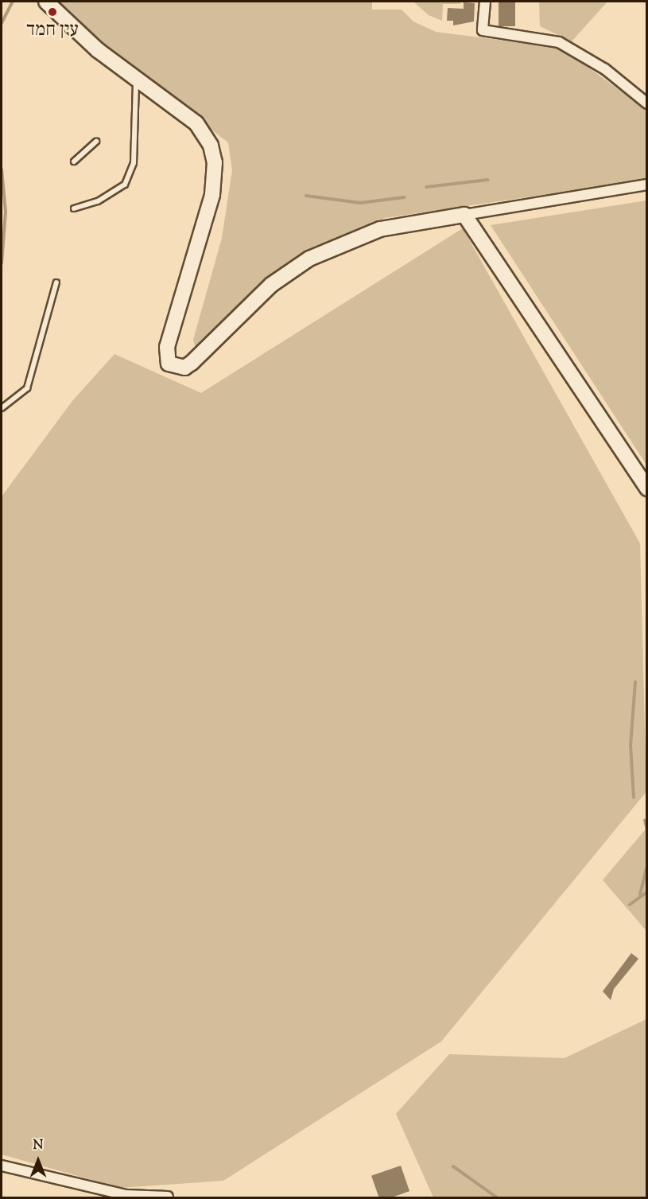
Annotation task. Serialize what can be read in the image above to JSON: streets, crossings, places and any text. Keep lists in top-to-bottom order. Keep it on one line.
{"places":["עין חמד"],"north":"top"}
